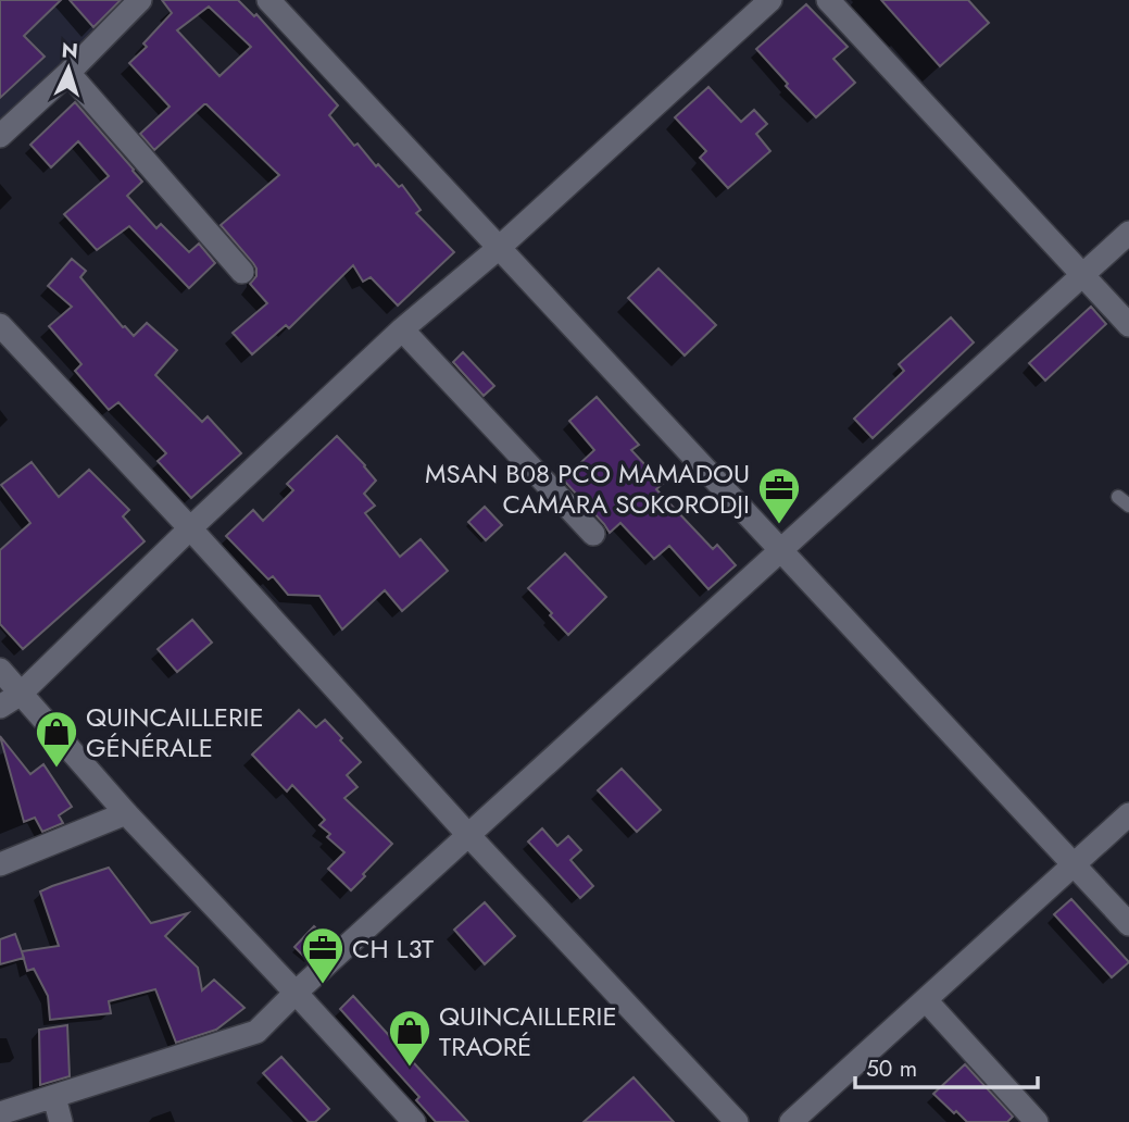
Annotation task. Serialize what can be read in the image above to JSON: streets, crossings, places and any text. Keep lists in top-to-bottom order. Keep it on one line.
{"places":{"office":["MSAN B08 PCO MAMADOU CAMARA SOKORODJI","CH L3T"],"shop":["QUINCAILLERIE GÉNÉRALE","QUINCAILLERIE TRAORÉ"]},"scale_bar":"50 m","north":"top"}
